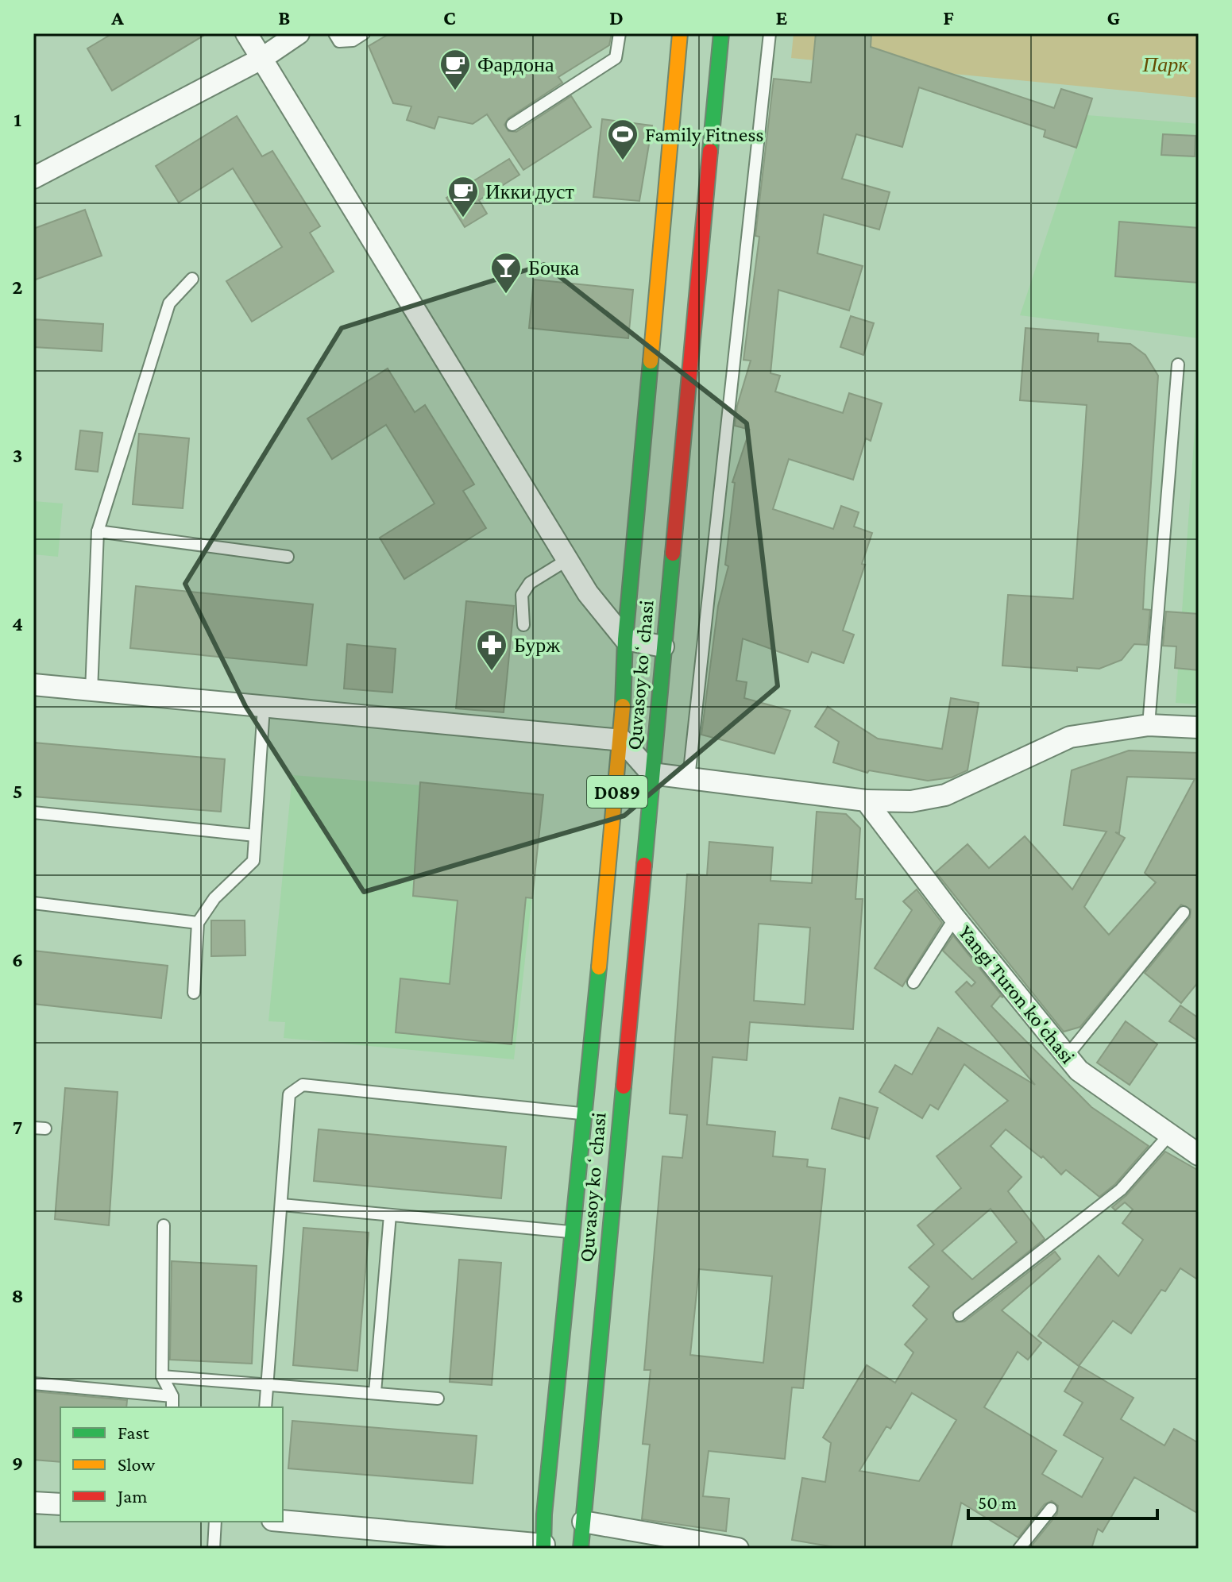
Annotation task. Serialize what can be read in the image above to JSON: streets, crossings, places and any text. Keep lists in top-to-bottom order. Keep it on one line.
{"streets":{"main road":["Quvasoy koʻchasi","D089"],"street":["Yangi Turon ko'chasi"]},"parks":["Парк"],"places":{"cafe":["Фардона","Икки дуст"],"sports":["Family Fitness"],"bar":["Бочка"],"pharmacy":["Бурж"]},"legend":["Fast","Slow","Jam"],"scale_bar":"50 m","grid":{"columns":["A","B","C","D","E","F","G"],"rows":["1","2","3","4","5","6","7","8","9"]}}
